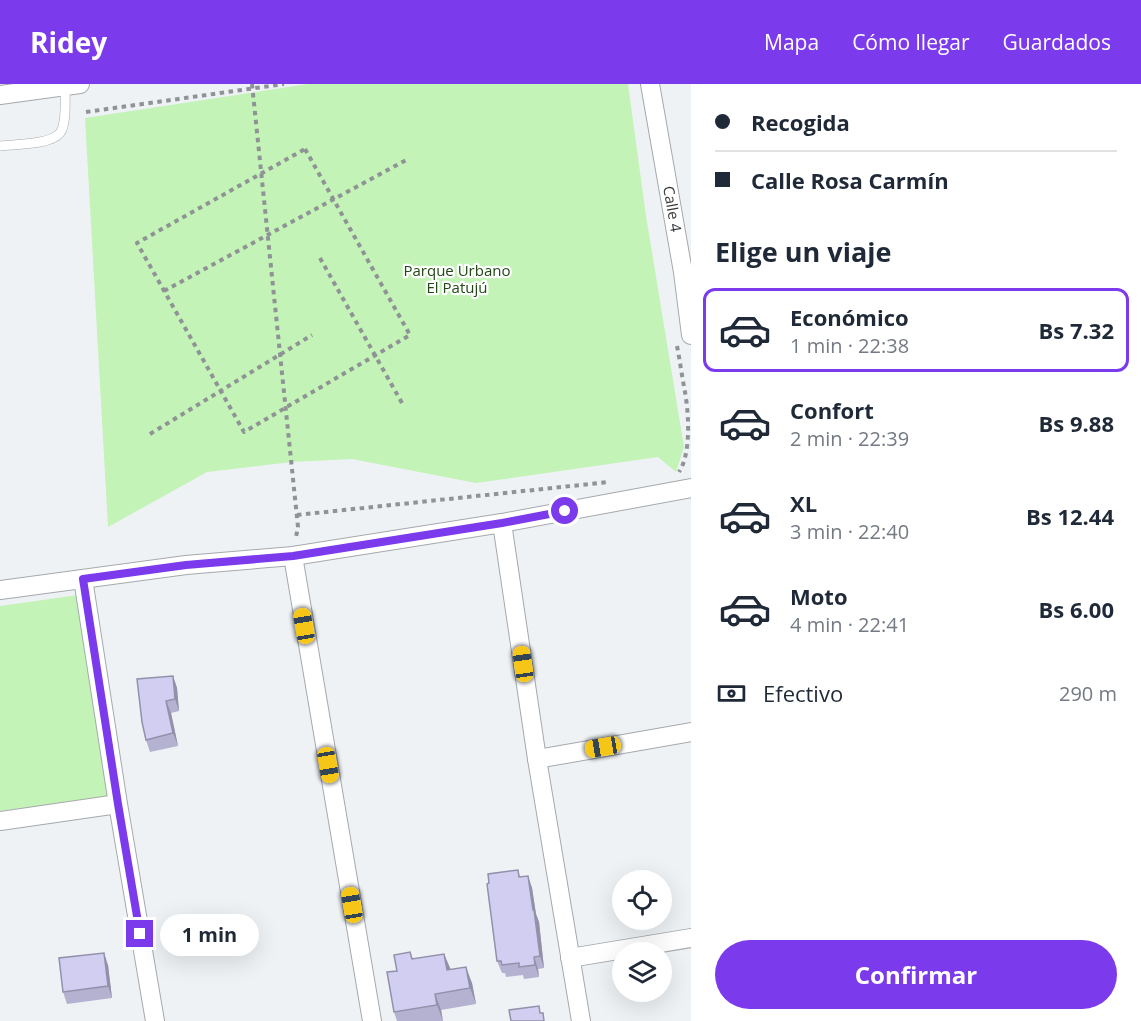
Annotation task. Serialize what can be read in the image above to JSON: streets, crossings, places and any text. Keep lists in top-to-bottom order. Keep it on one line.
{"streets":{"street":["Calle 4"]},"parks":["Parque Urbano El Patujú"],"page":{"header":"Ridey","nav":["Mapa","Cómo llegar","Guardados"],"banner":["Recogida","Calle Rosa Carmín"],"heading":"Elige un viaje","list":[{"name":"Económico","note":"1 min · 22:38","value":"Bs 7.32"},{"name":"Confort","note":"2 min · 22:39","value":"Bs 9.88"},{"name":"XL","note":"3 min · 22:40","value":"Bs 12.44"},{"name":"Moto","note":"4 min · 22:41","value":"Bs 6.00"}],"pay":["Efectivo","290 m"],"bubble":"1 min","buttons":"Confirmar"}}
